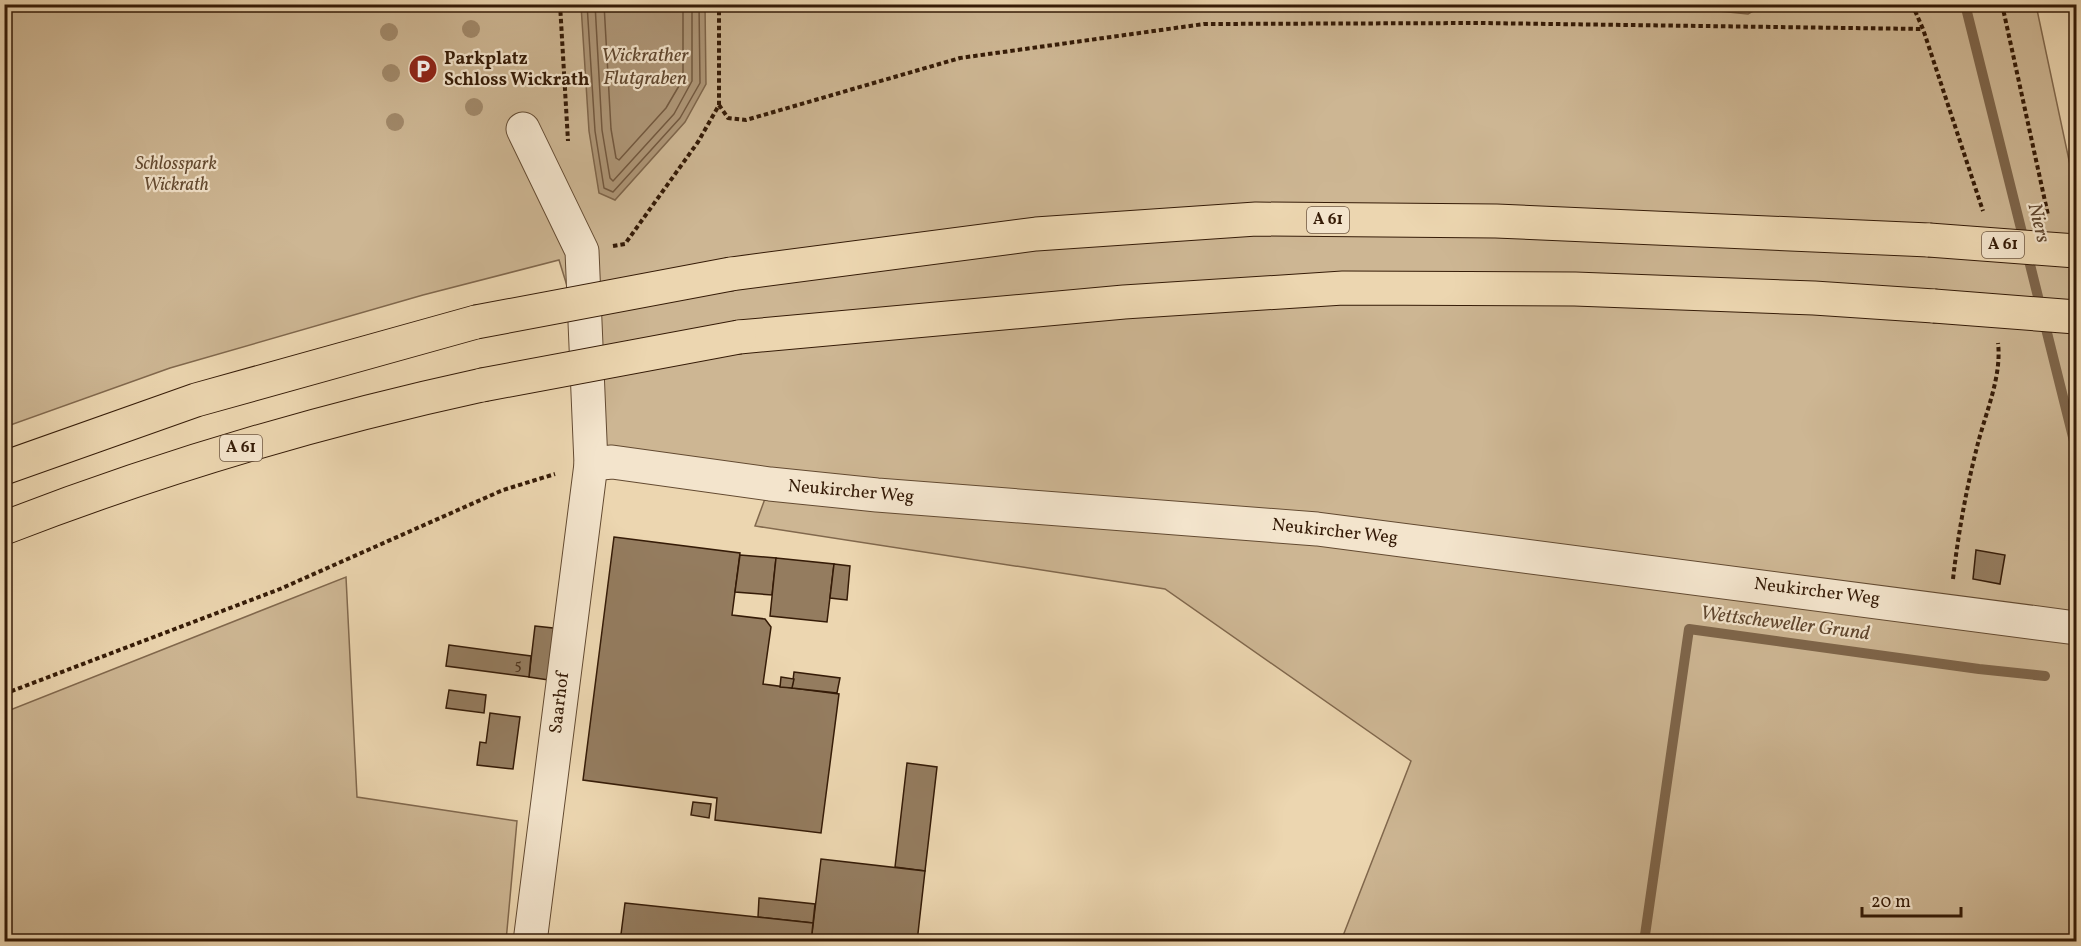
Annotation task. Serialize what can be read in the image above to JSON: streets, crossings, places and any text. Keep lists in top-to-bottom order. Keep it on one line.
{"streets":{"highway":["A 61"],"street":["Neukircher Weg","Saarhof"]},"crossings":[["Neukircher Weg","Saarhof"]],"water":["Wickrather Flutgraben","Niers","Wettscheweller Grund"],"parks":["Schlosspark Wickrath"],"places":{"parking":["Parkplatz Schloss Wickrath"]},"house_numbers":["5"],"scale_bar":"20 m"}
